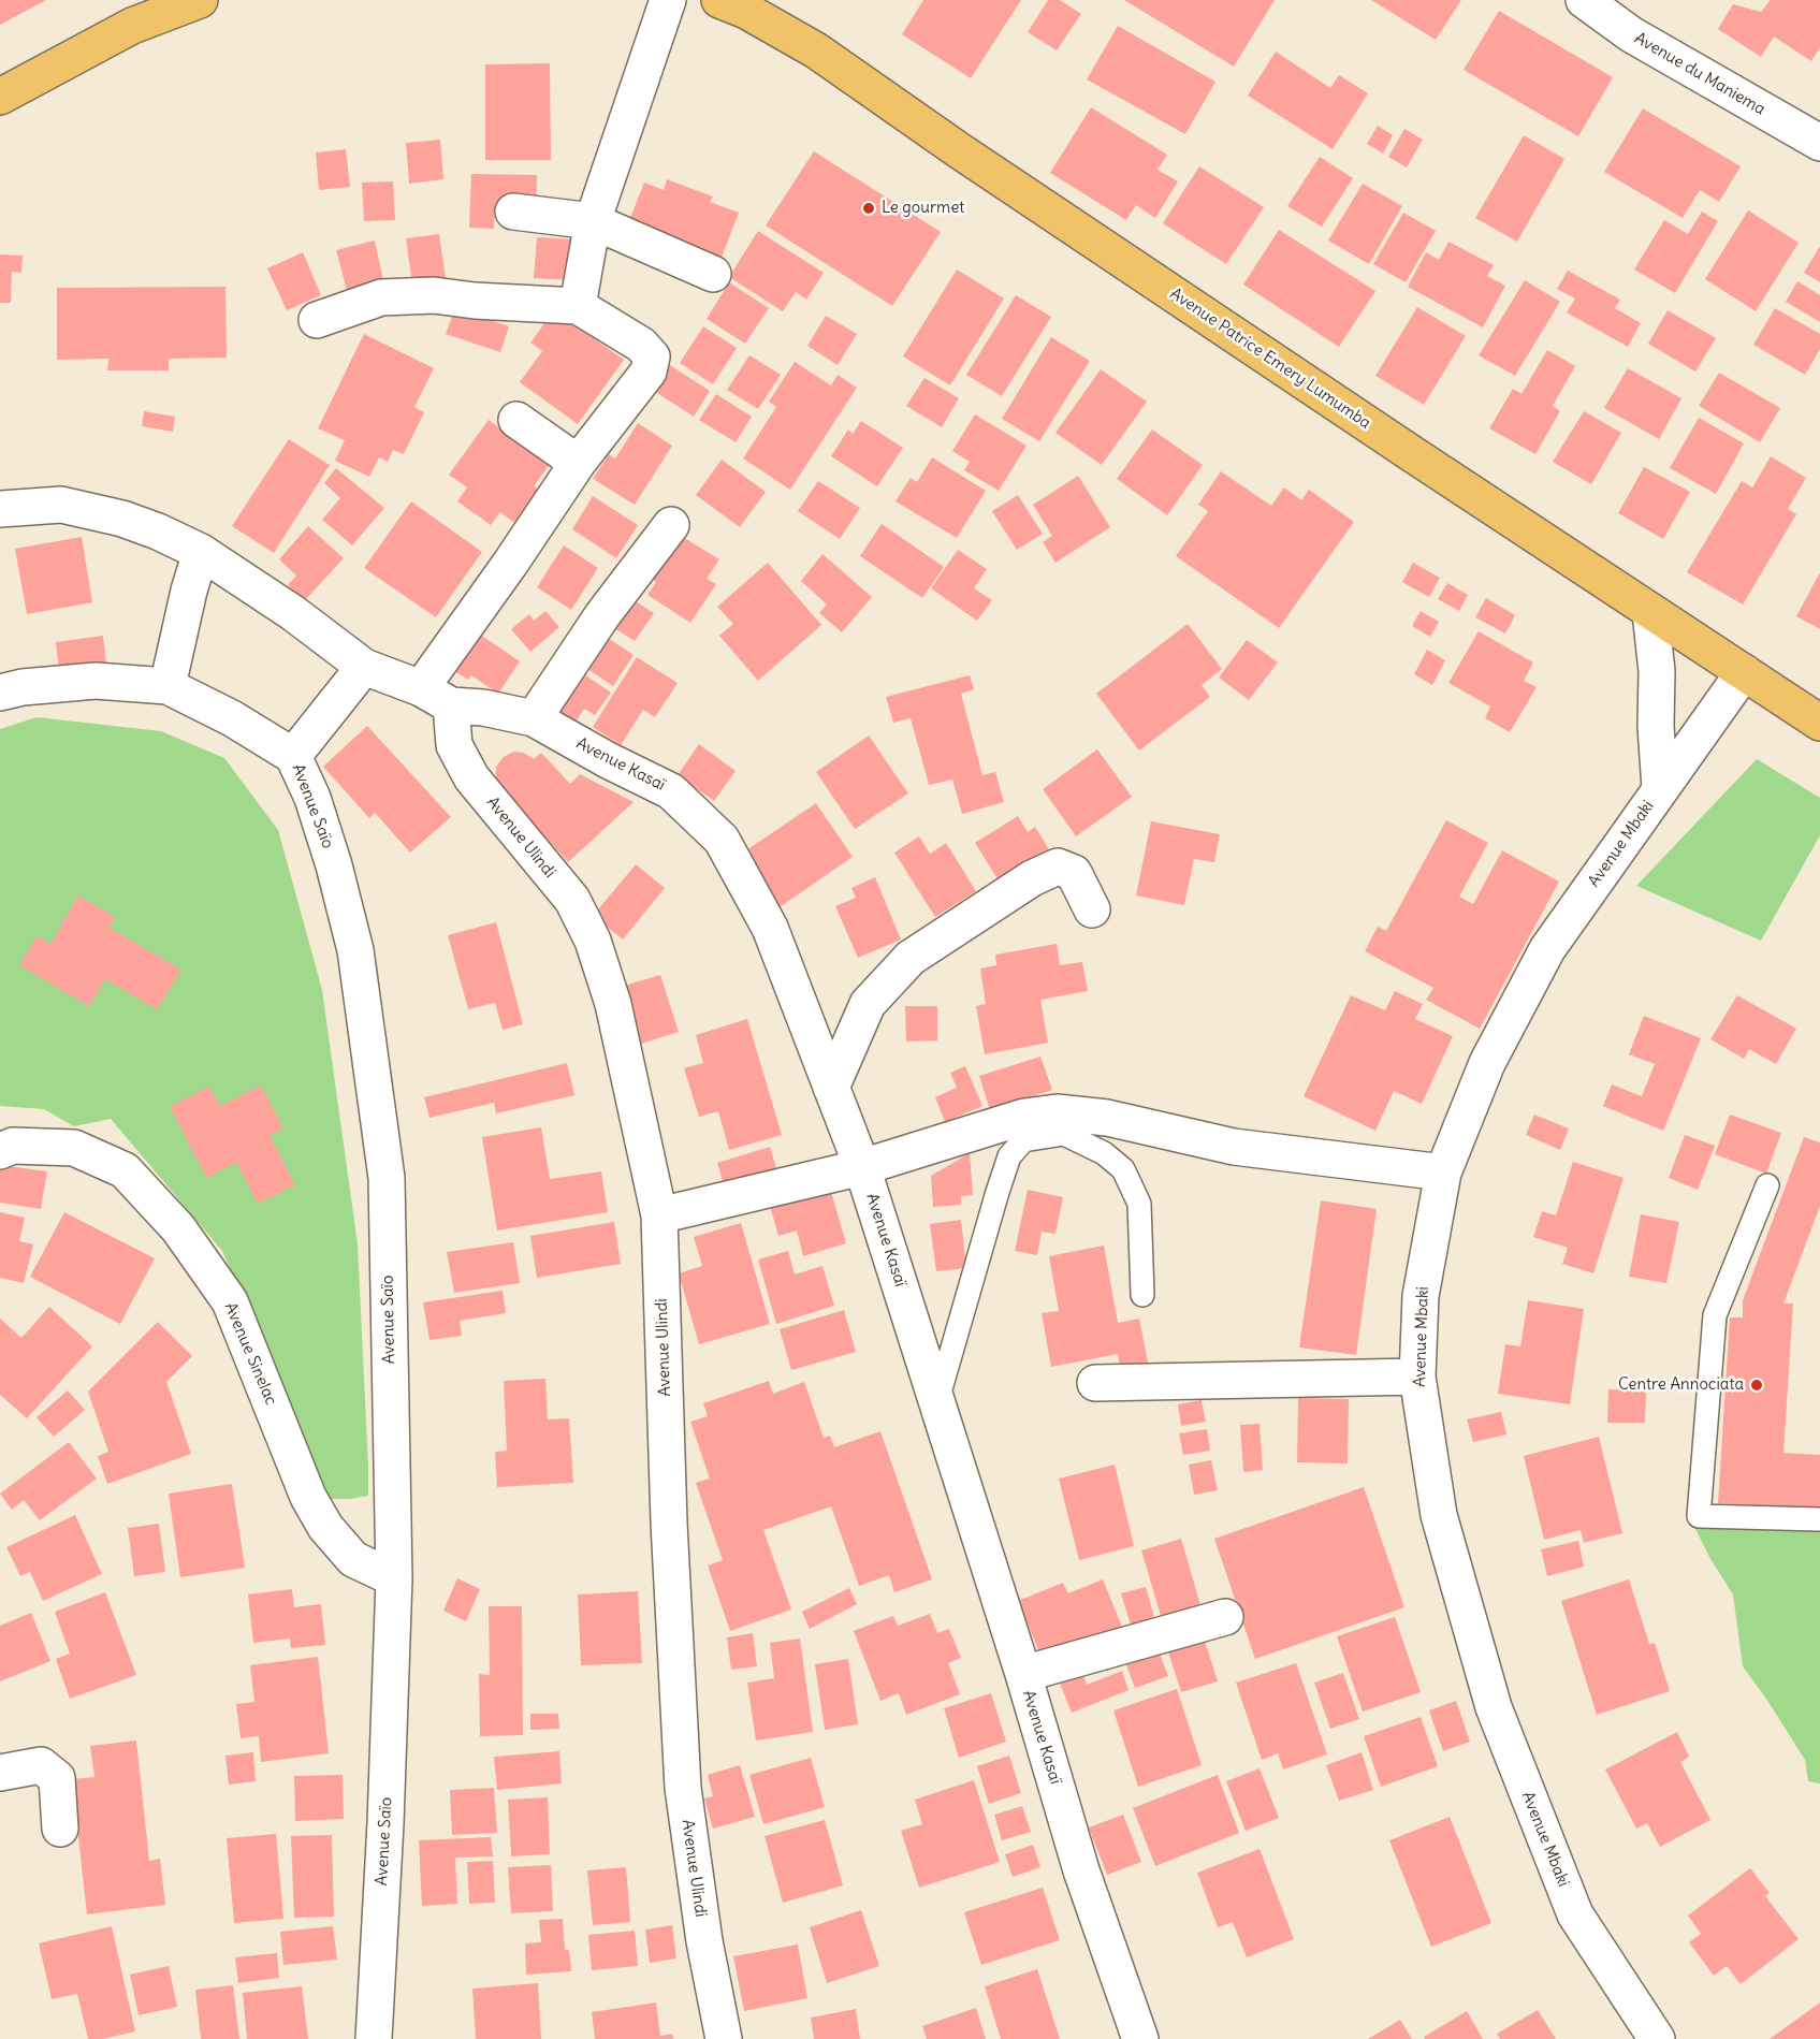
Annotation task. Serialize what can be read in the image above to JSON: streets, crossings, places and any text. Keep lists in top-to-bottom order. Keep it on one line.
{"streets":{"main road":["Avenue Patrice Emery Lumumba"],"street":["Avenue du Maniema","Avenue Kasaï","Avenue Saïo","Avenue Ulindi","Avenue Mbaki","Avenue Sinelac"]},"crossings":[["Avenue Patrice Emery Lumumba","Avenue Mbaki"],["Avenue Kasaï","Avenue Ulindi"],["Avenue Saïo","Avenue Sinelac"]],"places":["Le gourmet","Centre Annociata"]}
